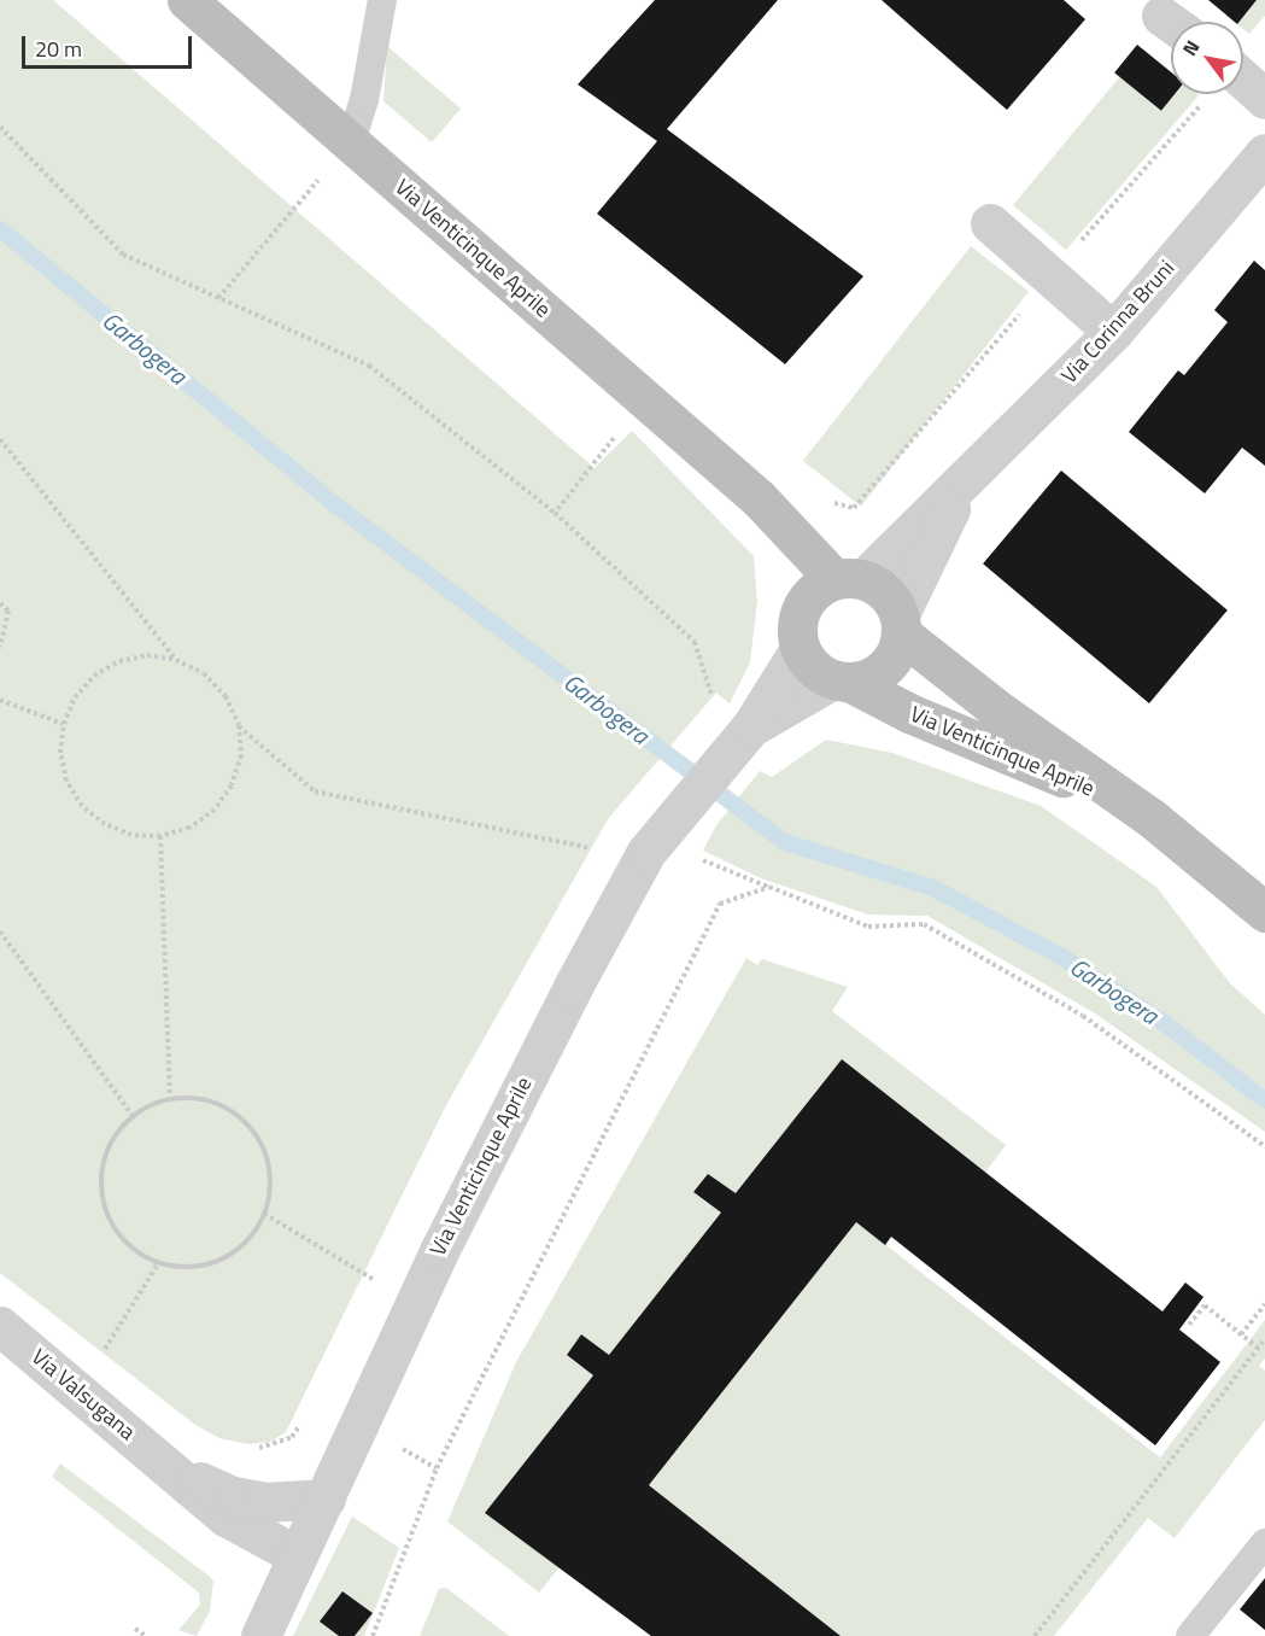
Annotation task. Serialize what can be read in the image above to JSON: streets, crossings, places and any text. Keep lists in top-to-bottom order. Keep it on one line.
{"streets":{"street":["Via Venticinque Aprile","Via Corinna Bruni","Via Valsugana"]},"crossings":[["Via Venticinque Aprile","Via Corinna Bruni"],["Via Venticinque Aprile","Via Valsugana"]],"water":["Garbogera"],"scale_bar":"20 m","north":"top left"}
